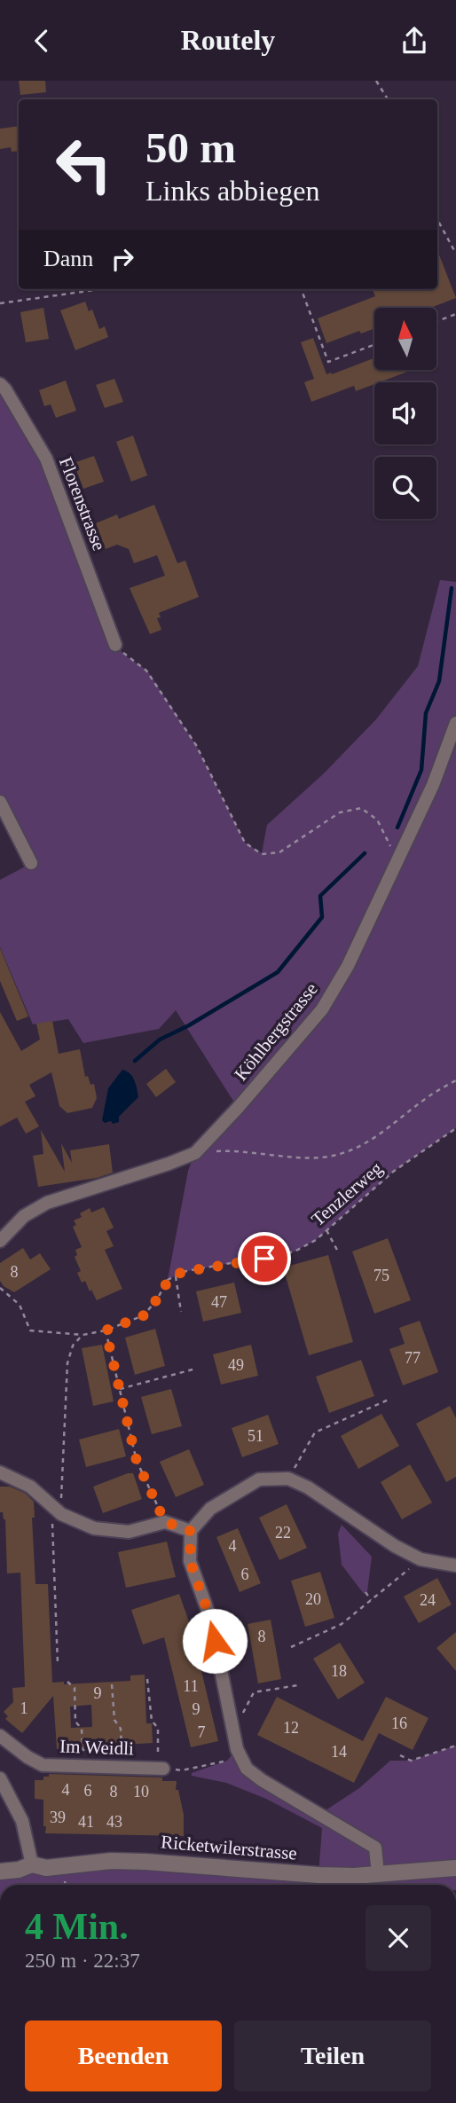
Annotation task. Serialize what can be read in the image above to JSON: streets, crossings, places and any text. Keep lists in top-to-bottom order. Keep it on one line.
{"streets":{"street":["Florenstrasse","Köhlbergstrasse","Im Weidli","Ricketwilerstrasse"],"path":["Tenzlerweg"]},"house_numbers":["8","75","47","77","49","51","22","4","6","20","24","8","18","11","9","1","9","16","12","7","14","4","6","8","10","39","41","43"],"north":"top","page":{"header":"Routely","turn":["50 m","Links abbiegen"],"then":"Dann","heading":["4 Min.","250 m · 22:37"],"buttons":["Beenden","Teilen"]}}
